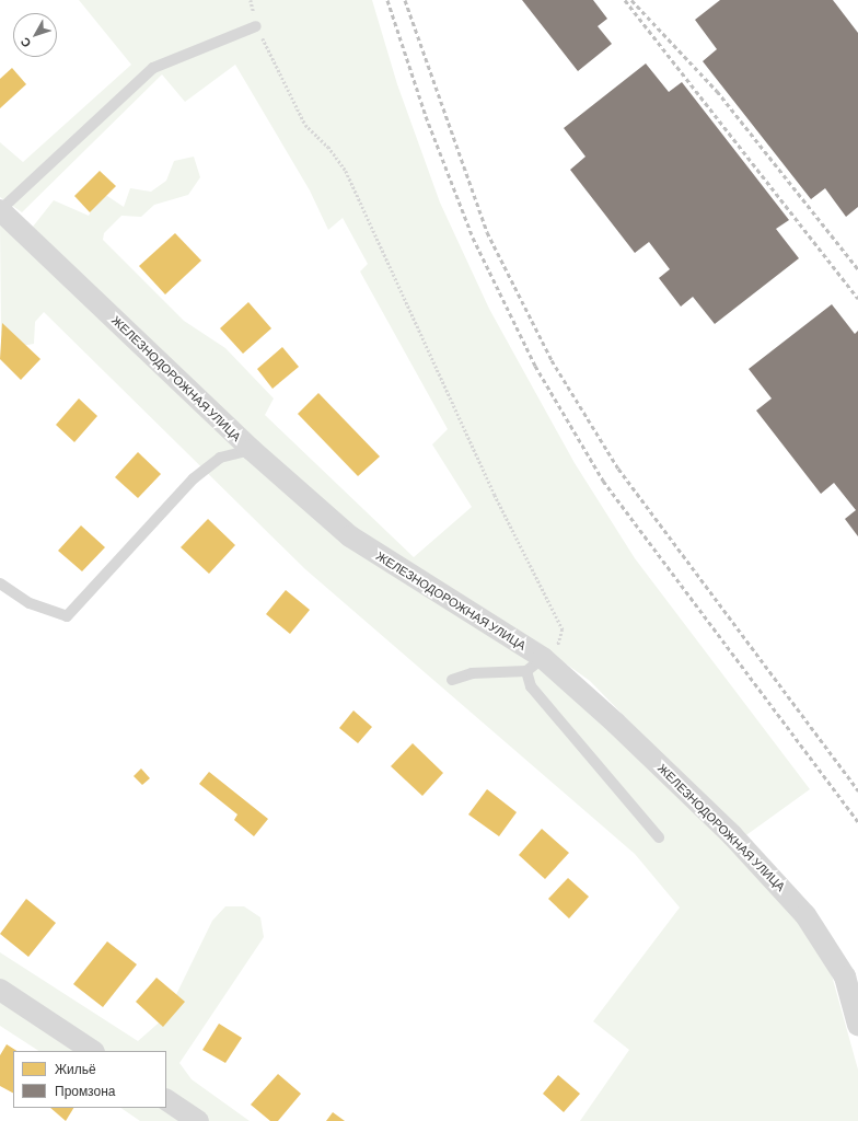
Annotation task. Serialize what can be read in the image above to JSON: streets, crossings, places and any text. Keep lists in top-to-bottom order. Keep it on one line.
{"streets":{"street":["ЖЕЛЕЗНОДОРОЖНАЯ УЛИЦА"]},"legend":["Жильё","Промзона"],"north":"bottom left"}
